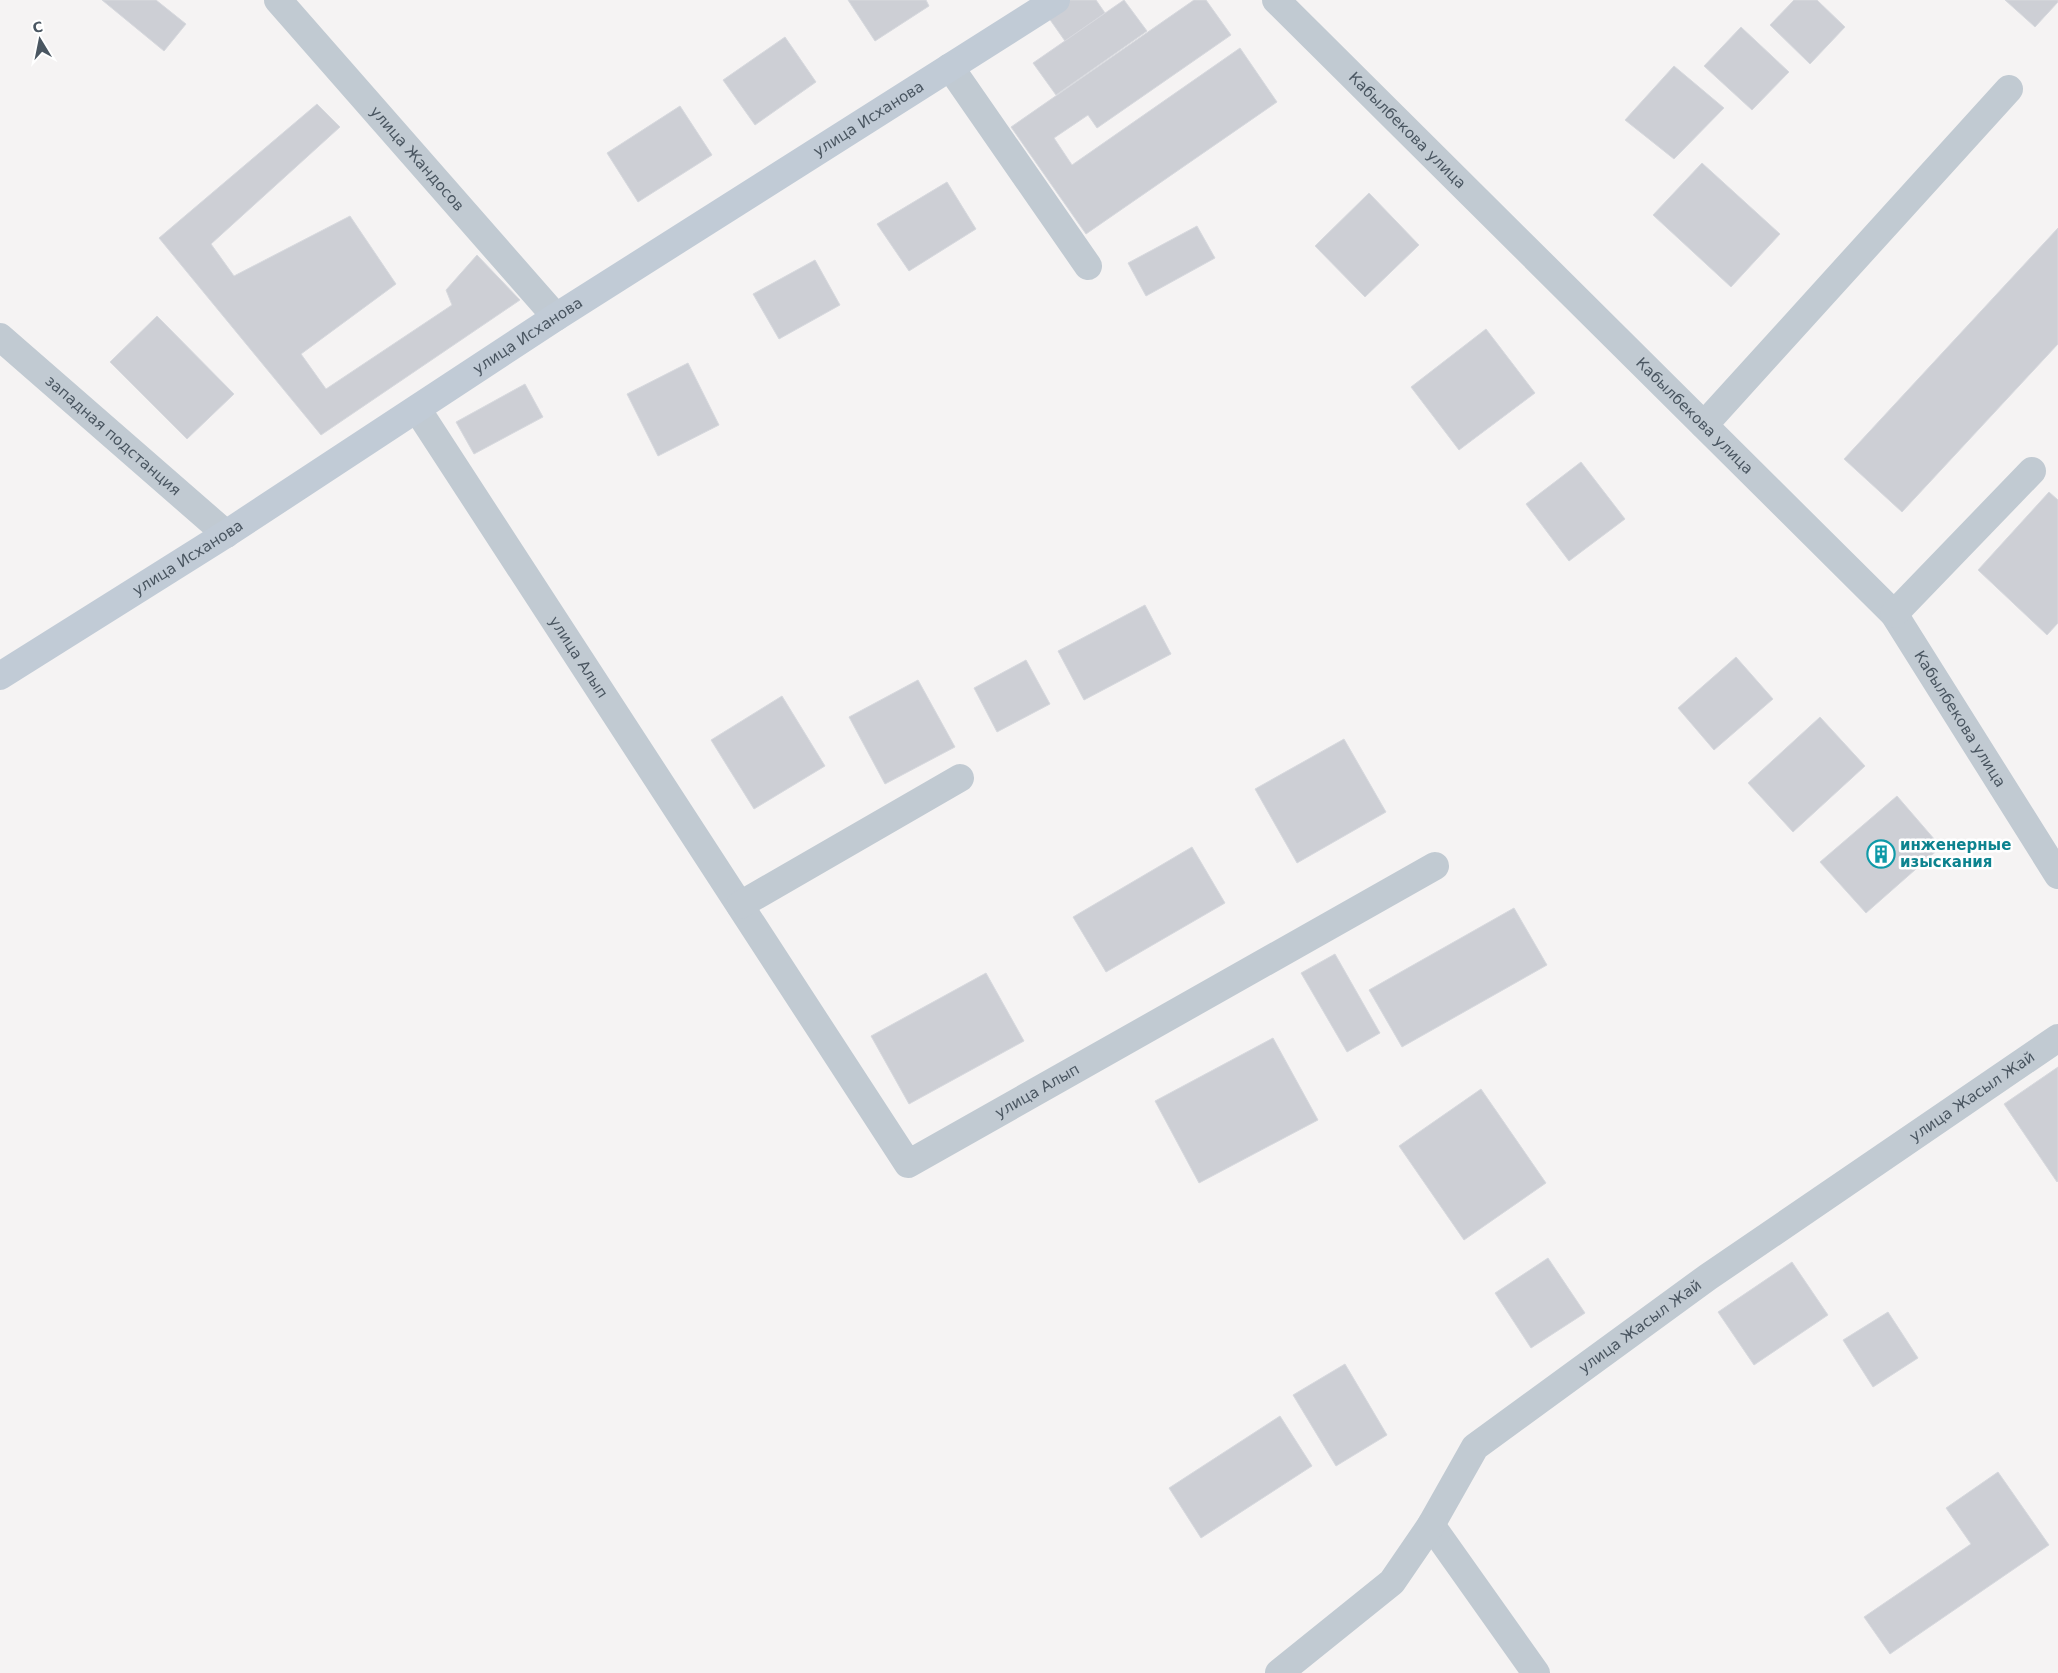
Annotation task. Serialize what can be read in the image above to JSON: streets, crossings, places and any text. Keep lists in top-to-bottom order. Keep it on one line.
{"streets":{"main road":["улица Исханова"],"street":["Кабылбекова улица","улица Жандосов","западная подстанция","улица Алып","улица Жасыл Жай"]},"crossings":[["улица Исханова","улица Жандосов"],["улица Исханова","западная подстанция"],["улица Исханова","улица Алып"]],"places":{"building":["инженерные изыскания"]},"north":"top"}
